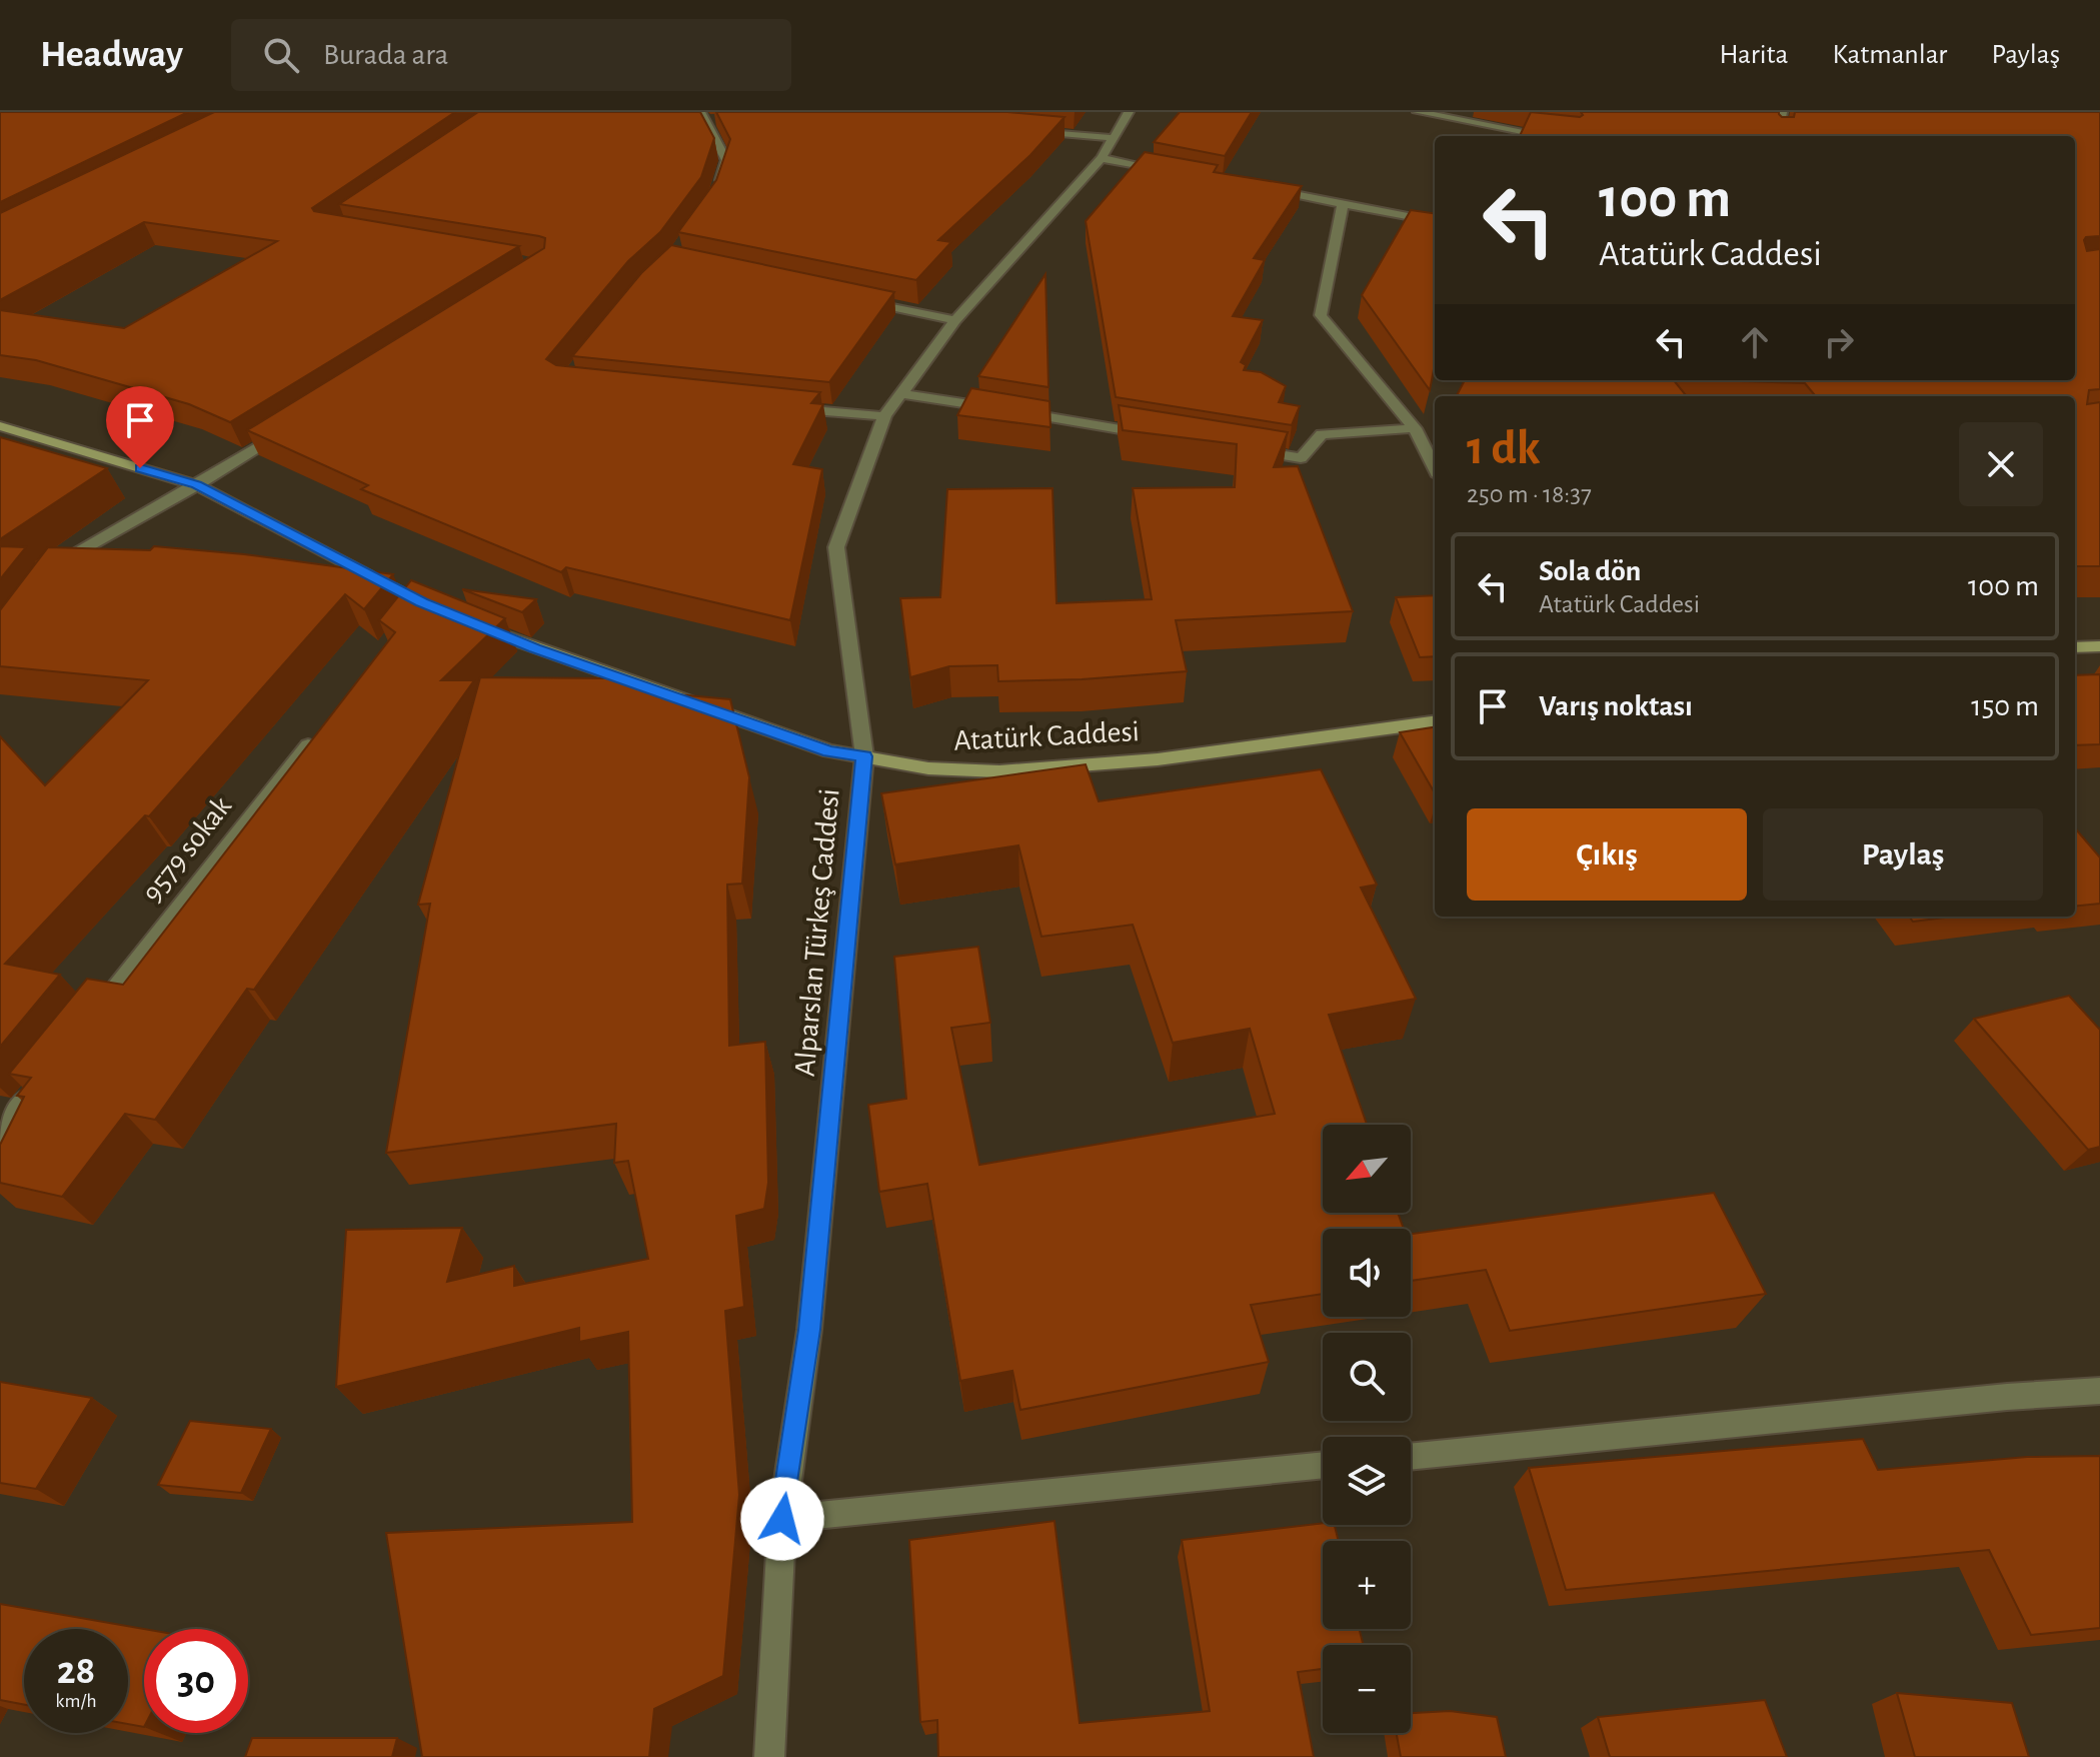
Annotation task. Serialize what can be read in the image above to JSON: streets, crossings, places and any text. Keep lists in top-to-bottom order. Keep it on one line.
{"streets":{"street":["Atatürk Caddesi","9579 sokak","Alparslan Türkeş Caddesi"]},"crossings":[["Atatürk Caddesi","Alparslan Türkeş Caddesi"]],"north":"bottom left","page":{"header":"Headway","search":"Burada ara","nav":["Harita","Katmanlar","Paylaş"],"turn":["100 m","Atatürk Caddesi"],"heading":["1 dk","250 m · 18:37"],"list":[{"name":"Sola dön","note":"Atatürk Caddesi","value":"100 m"},{"name":"Varış noktası","value":"150 m"}],"buttons":["Çıkış","Paylaş"],"map_buttons":["+","−"],"speed":"28 km/h","limit":"30"}}
